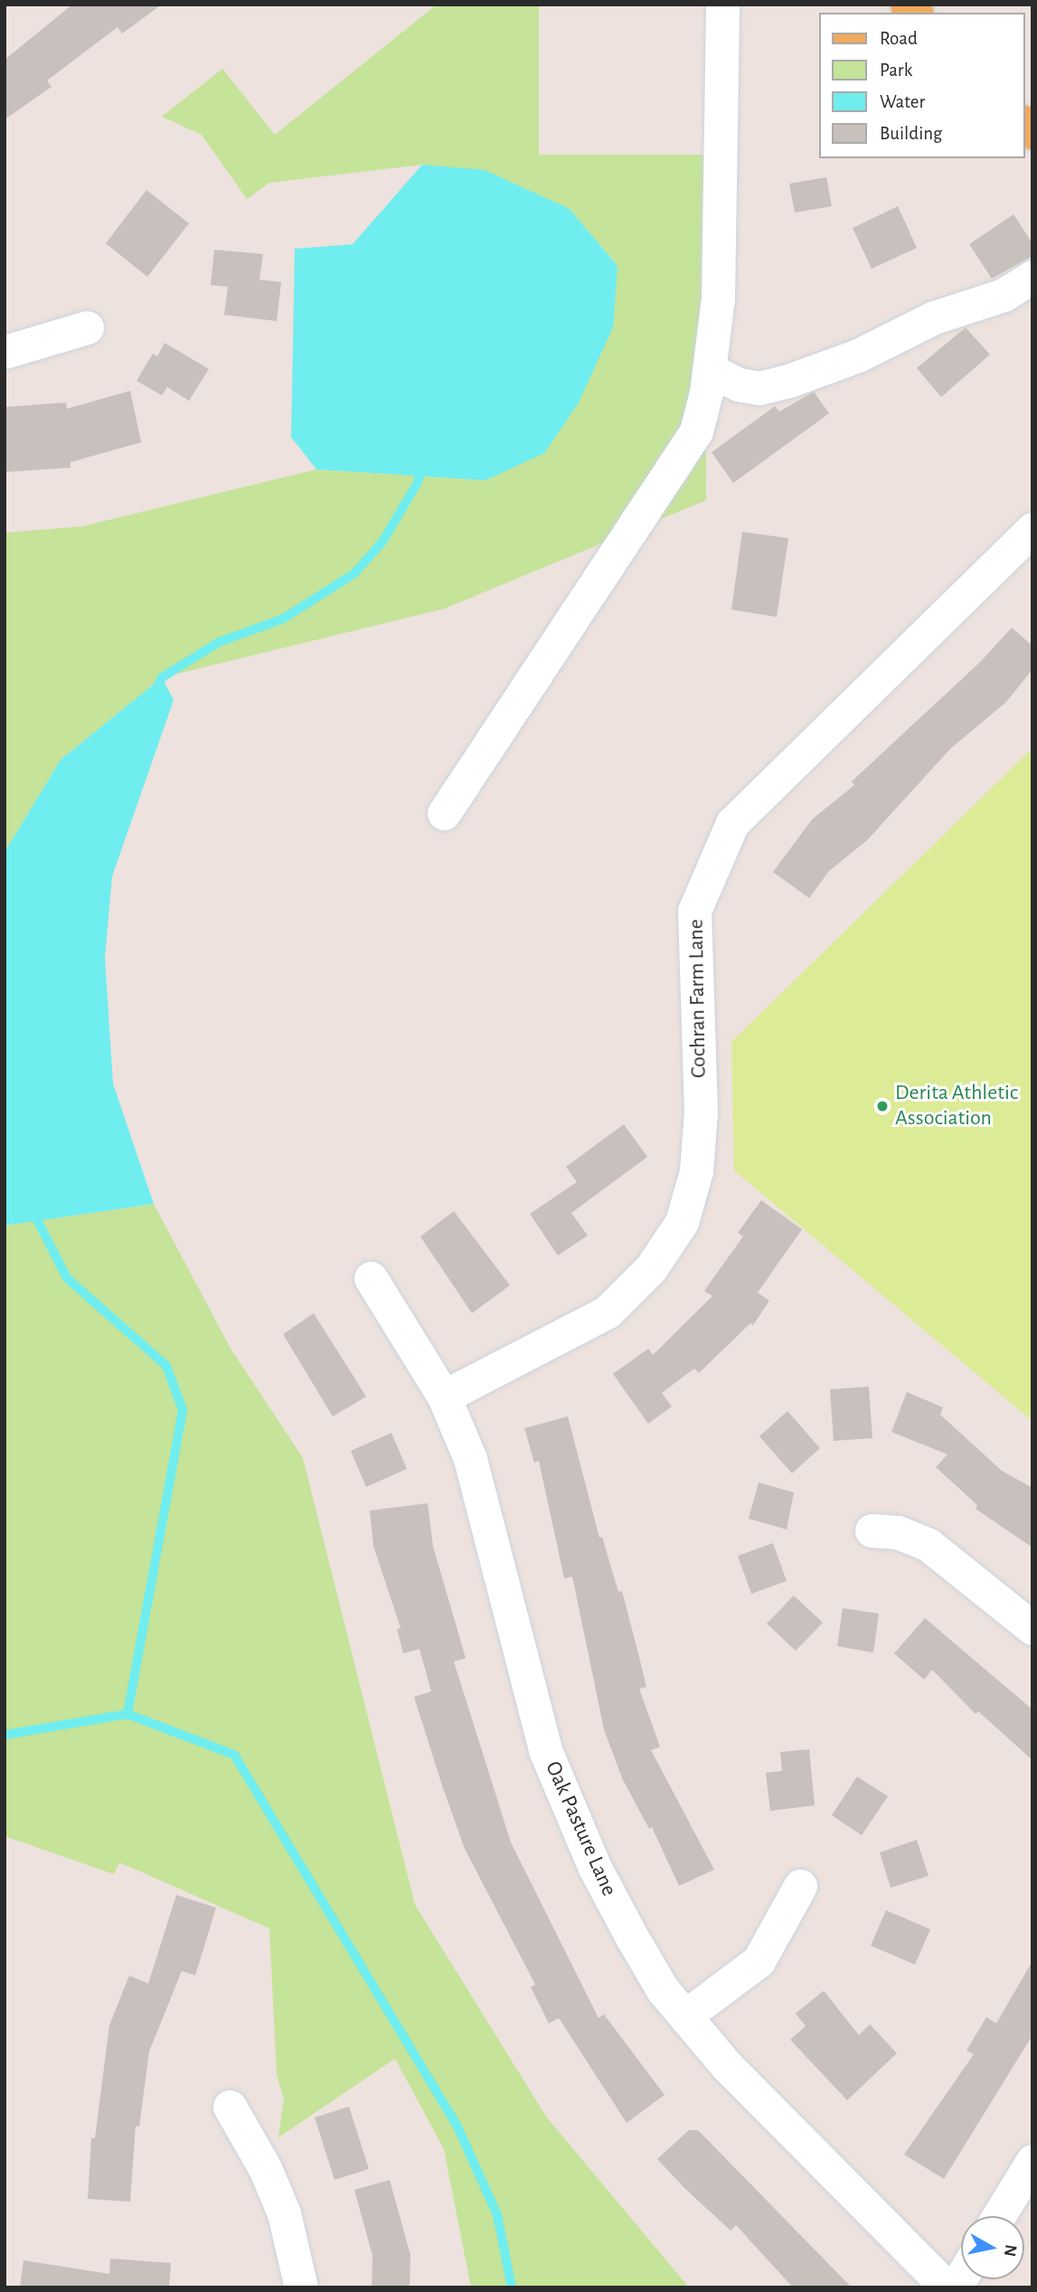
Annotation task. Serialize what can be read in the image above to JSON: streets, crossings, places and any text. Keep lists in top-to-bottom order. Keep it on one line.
{"streets":{"street":["Cochran Farm Lane","Oak Pasture Lane"]},"crossings":[["Cochran Farm Lane","Oak Pasture Lane"]],"places":["Derita Athletic Association"],"legend":["Road","Park","Water","Building"],"north":"right"}
